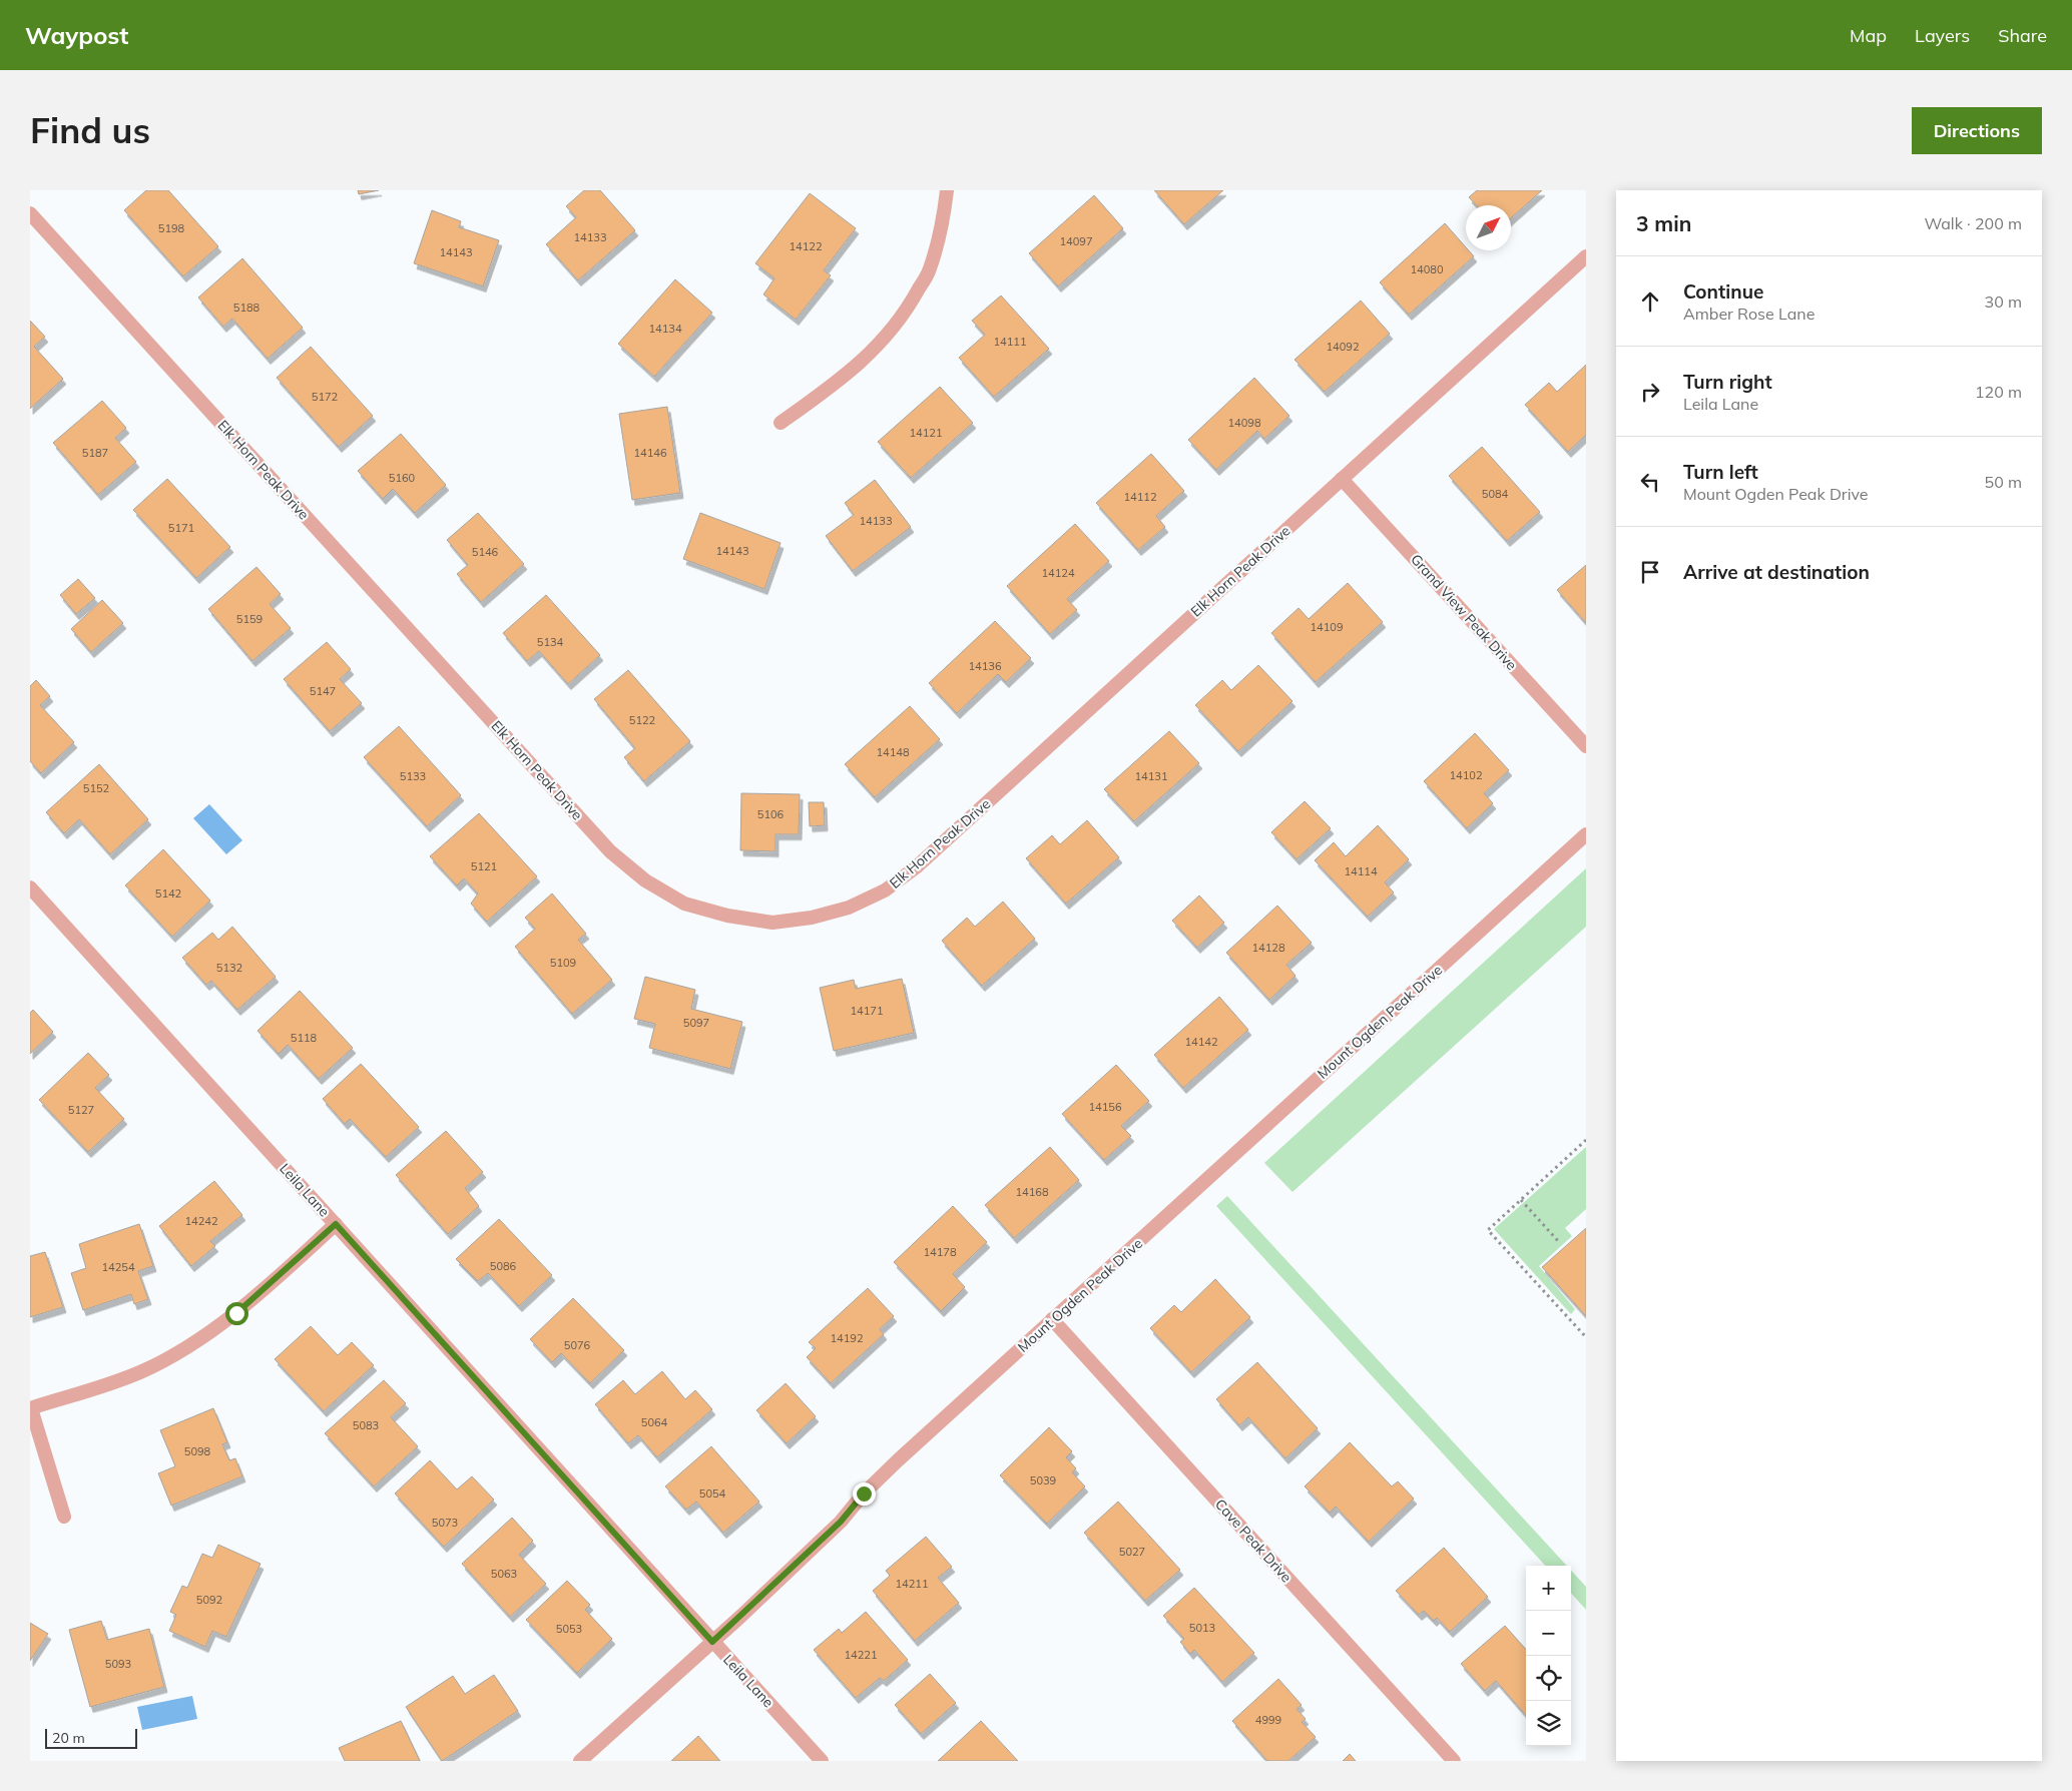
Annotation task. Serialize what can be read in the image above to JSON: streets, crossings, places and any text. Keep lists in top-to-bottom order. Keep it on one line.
{"streets":{"street":["Elk Horn Peak Drive","Grand View Peak Drive","Mount Ogden Peak Drive","Leila Lane","Cave Peak Drive"]},"crossings":[["Elk Horn Peak Drive","Grand View Peak Drive"],["Mount Ogden Peak Drive","Leila Lane"],["Mount Ogden Peak Drive","Cave Peak Drive"]],"house_numbers":["5198","14133","14097","14122","14143","14080","5188","14134","14111","14092","5172","14098","14121","5187","14146","5160","5084","14112","14133","5171","14143","5146","14124","5159","14109","5134","14136","5147","5122","14148","14102","5133","14131","5152","5106","5121","14114","5142","14128","5109","5132","14171","5097","5118","14142","14156","5127","14168","14242","14178","5086","14254","14192","5076","5064","5083","5098","5039","5054","5073","5027","5063","14211","5092","5013","5053","14221","5093","4999"],"scale_bar":"20 m","north":"top right","page":{"header":"Waypost","nav":["Map","Layers","Share"],"buttons":"Directions","title":"Find us","heading":["3 min","Walk · 200 m"],"list":[["Continue","Amber Rose Lane","30 m"],["Turn right","Leila Lane","120 m"],["Turn left","Mount Ogden Peak Drive","50 m"],"Arrive at destination"],"map_buttons":["+","−"],"scale":"20 m"}}
